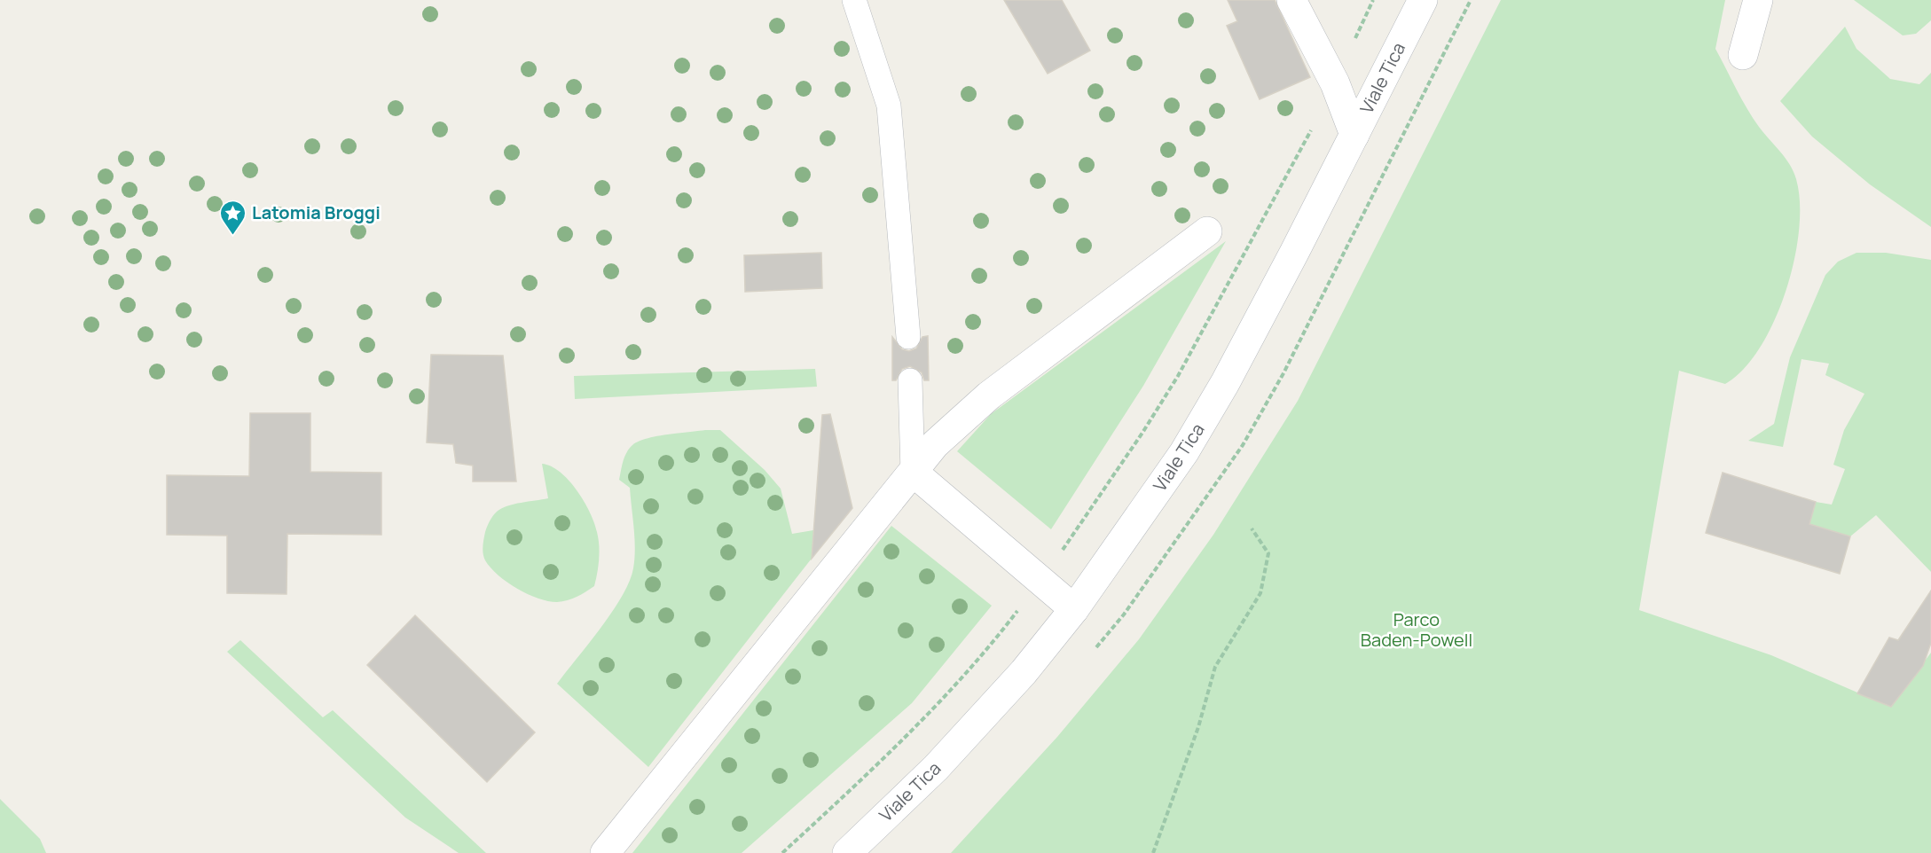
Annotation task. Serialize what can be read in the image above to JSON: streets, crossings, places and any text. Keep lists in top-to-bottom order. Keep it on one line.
{"streets":{"street":["Viale Tica"]},"parks":["Parco Baden-Powell"],"places":{"place":["Latomia Broggi"]}}
